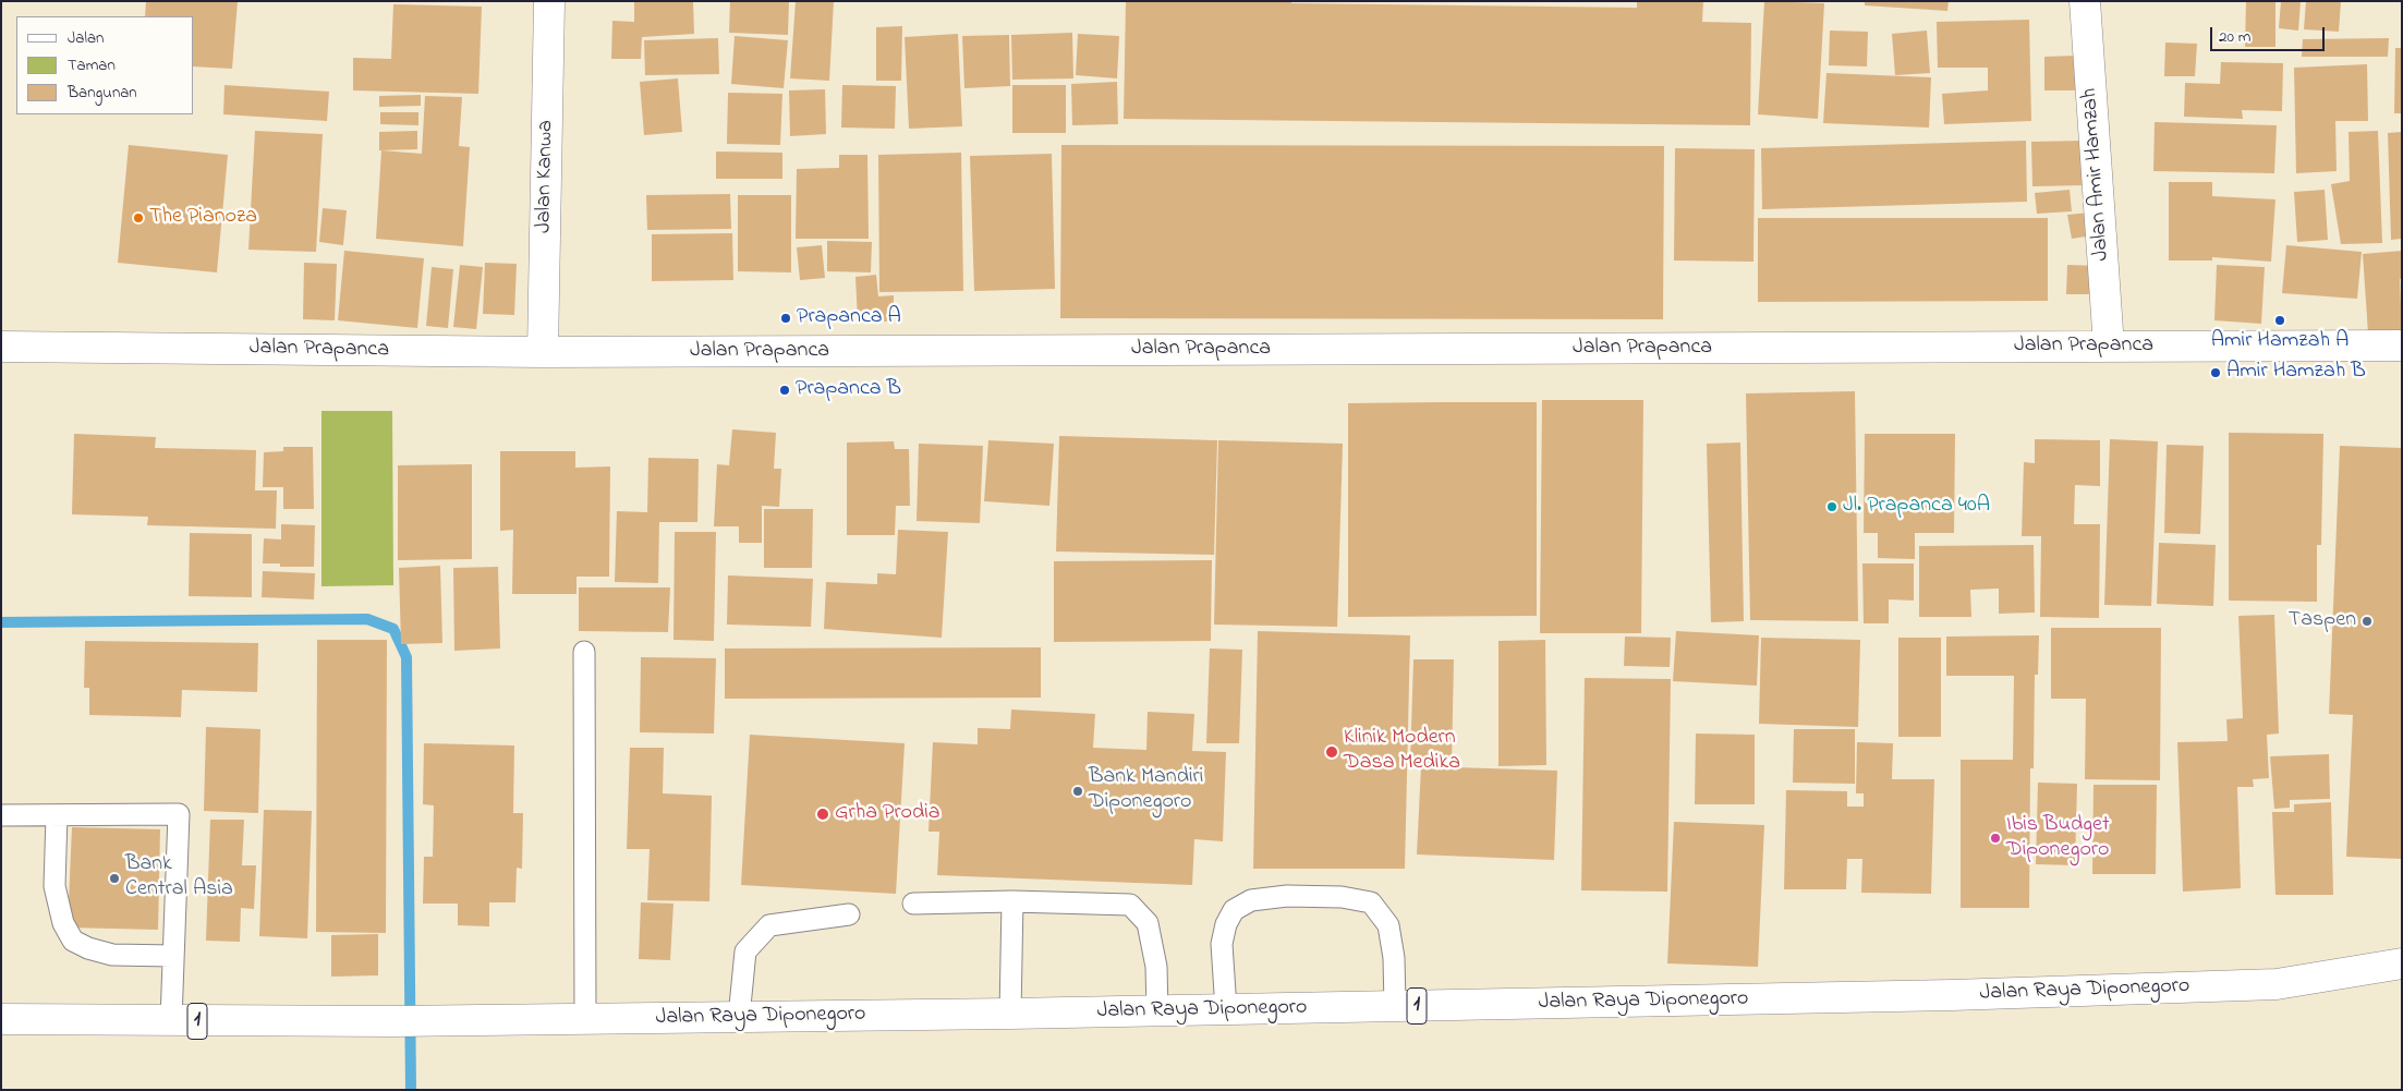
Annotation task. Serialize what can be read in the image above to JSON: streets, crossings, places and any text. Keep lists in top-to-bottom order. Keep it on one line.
{"streets":{"main road":["Jalan Amir Hamzah","Jalan Kanwa","Jalan Prapanca","Jalan Raya Diponegoro","1"]},"crossings":[["Jalan Amir Hamzah","Jalan Prapanca"],["Jalan Kanwa","Jalan Prapanca"]],"places":["The Pianoza","Prapanca A","Amir Hamzah A","Amir Hamzah B","Prapanca B","Jl. Prapanca 40A","Taspen","Klinik Modern Dasa Medika","Bank Mandiri Diponegoro","Grha Prodia","Ibis Budget Diponegoro","Bank Central Asia"],"legend":["Jalan","Taman","Bangunan"],"scale_bar":"20 m"}
